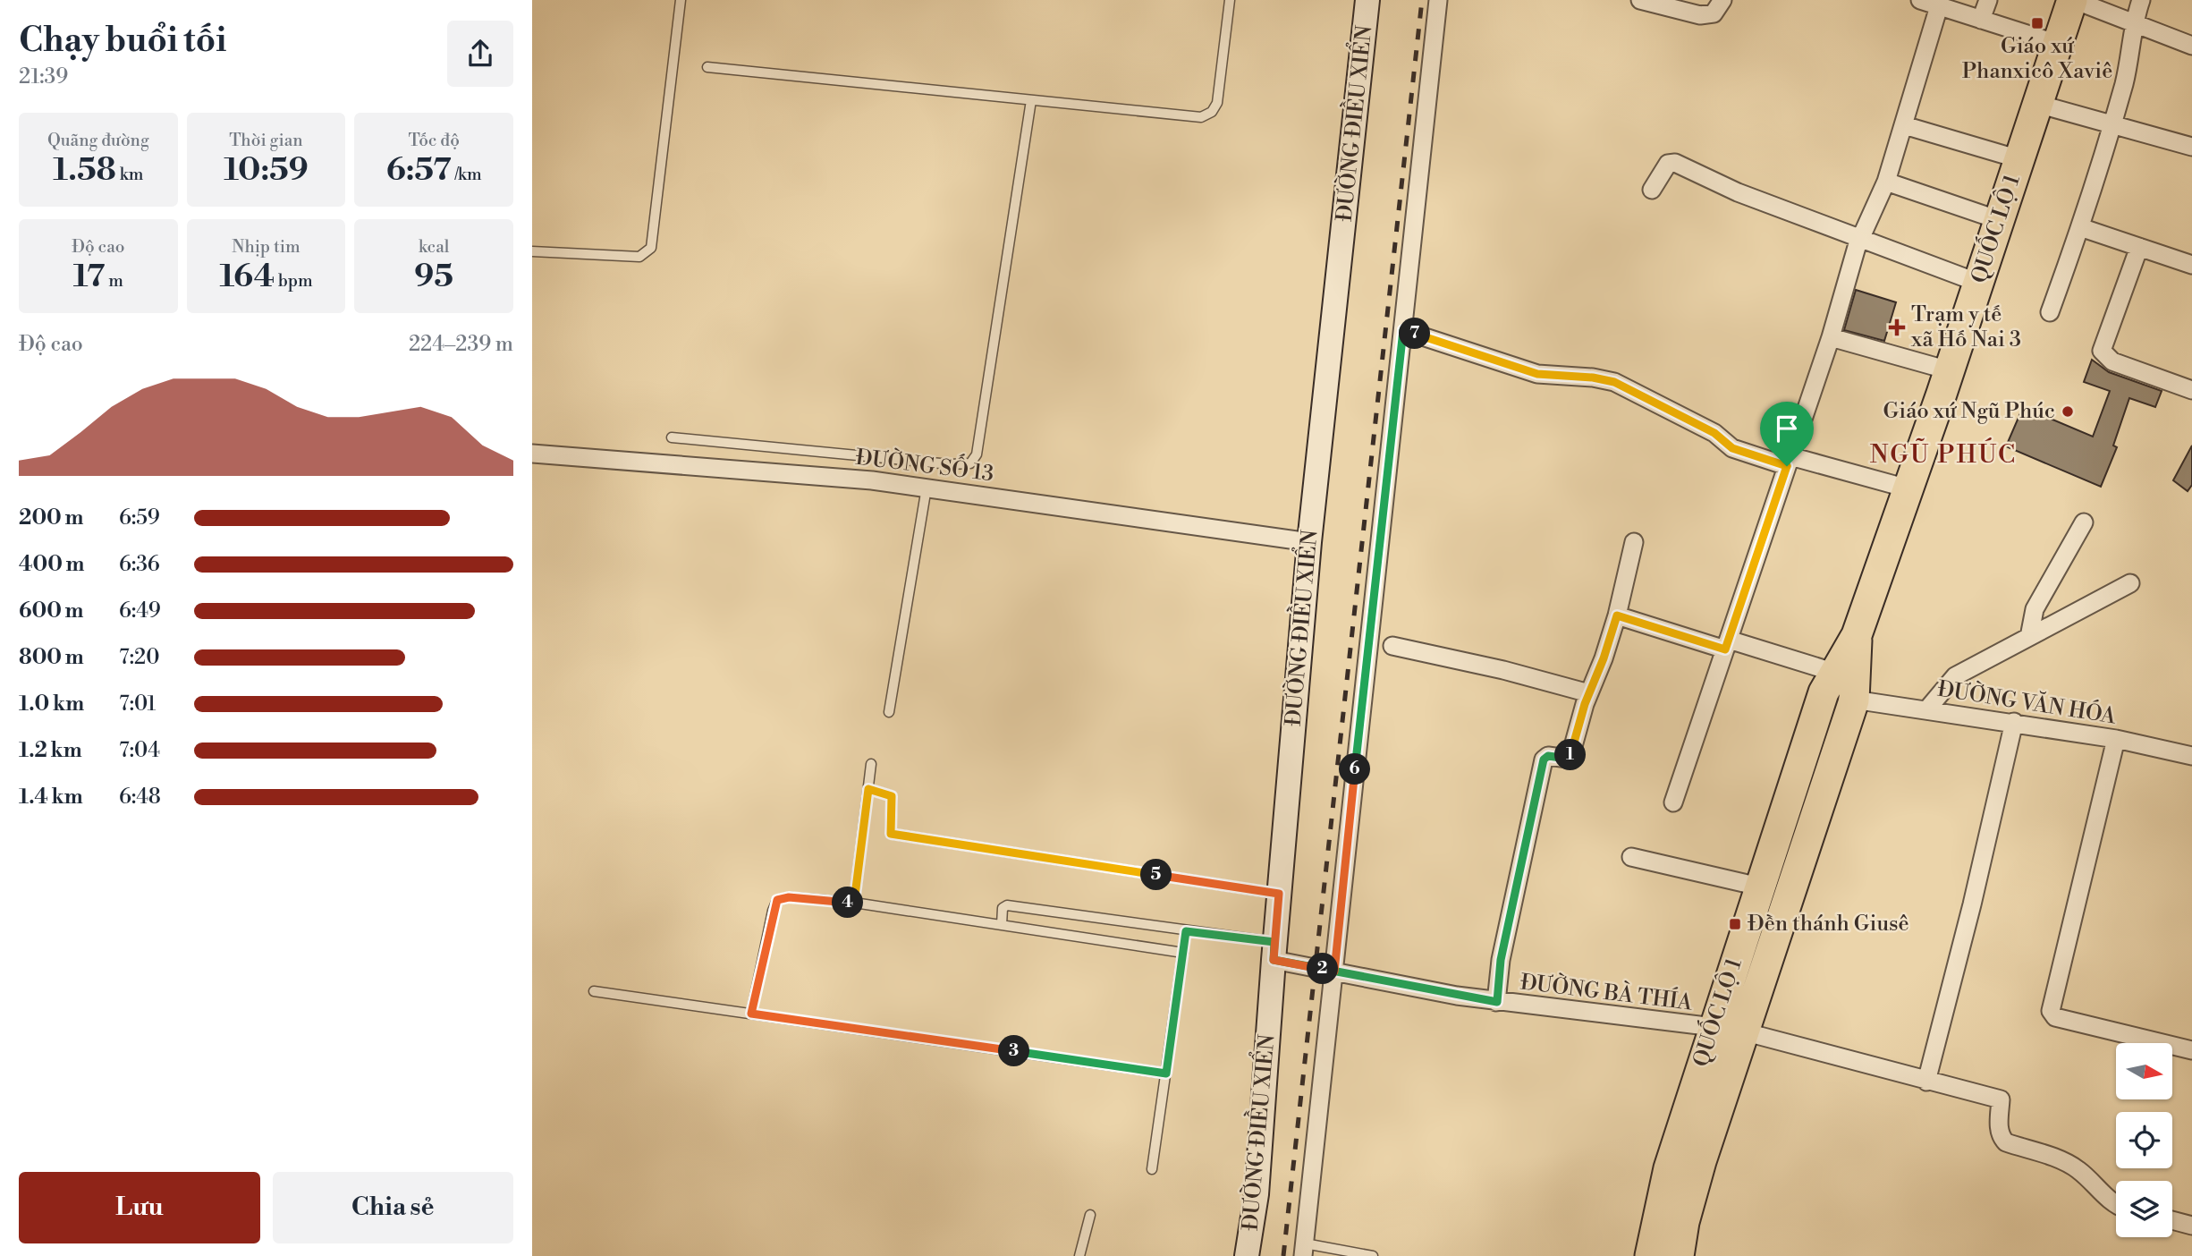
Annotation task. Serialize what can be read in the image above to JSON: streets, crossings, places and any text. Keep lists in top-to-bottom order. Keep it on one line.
{"streets":{"highway":["QUỐC LỘ 1"],"street":["ĐƯỜNG ĐIỀU XIỂN","ĐƯỜNG SỐ 13","ĐƯỜNG VĂN HÓA","ĐƯỜNG BÀ THÍA"]},"crossings":[["ĐƯỜNG ĐIỀU XIỂN","ĐƯỜNG SỐ 13"],["ĐƯỜNG ĐIỀU XIỂN","ĐƯỜNG BÀ THÍA"],["QUỐC LỘ 1","ĐƯỜNG VĂN HÓA"],["QUỐC LỘ 1","ĐƯỜNG BÀ THÍA"]],"districts":["NGŨ PHÚC"],"places":{"transit":["Giáo xứ Phanxicô Xaviê","Đền thánh Giusê"],"health":["Trạm y tế xã Hố Nai 3"],"other":["Giáo xứ Ngũ Phúc"]},"north":"right","page":{"heading":["Chạy buổi tối","21:39"],"stats":[["Quãng đường","1.58 km"],["Thời gian","10:59"],["Tốc độ","6:57 /km"],["Độ cao","17 m"],["Nhịp tim","164 bpm"],["kcal","95"]],"pins":["7","1","6","5","4","2","3"],"chart":["Độ cao","224–239 m"],"list":[{"name":"200 m","note":"6:59"},{"name":"400 m","note":"6:36"},{"name":"600 m","note":"6:49"},{"name":"800 m","note":"7:20"},{"name":"1.0 km","note":"7:01"},{"name":"1.2 km","note":"7:04"},{"name":"1.4 km","note":"6:48"}],"buttons":["Lưu","Chia sẻ"]}}
